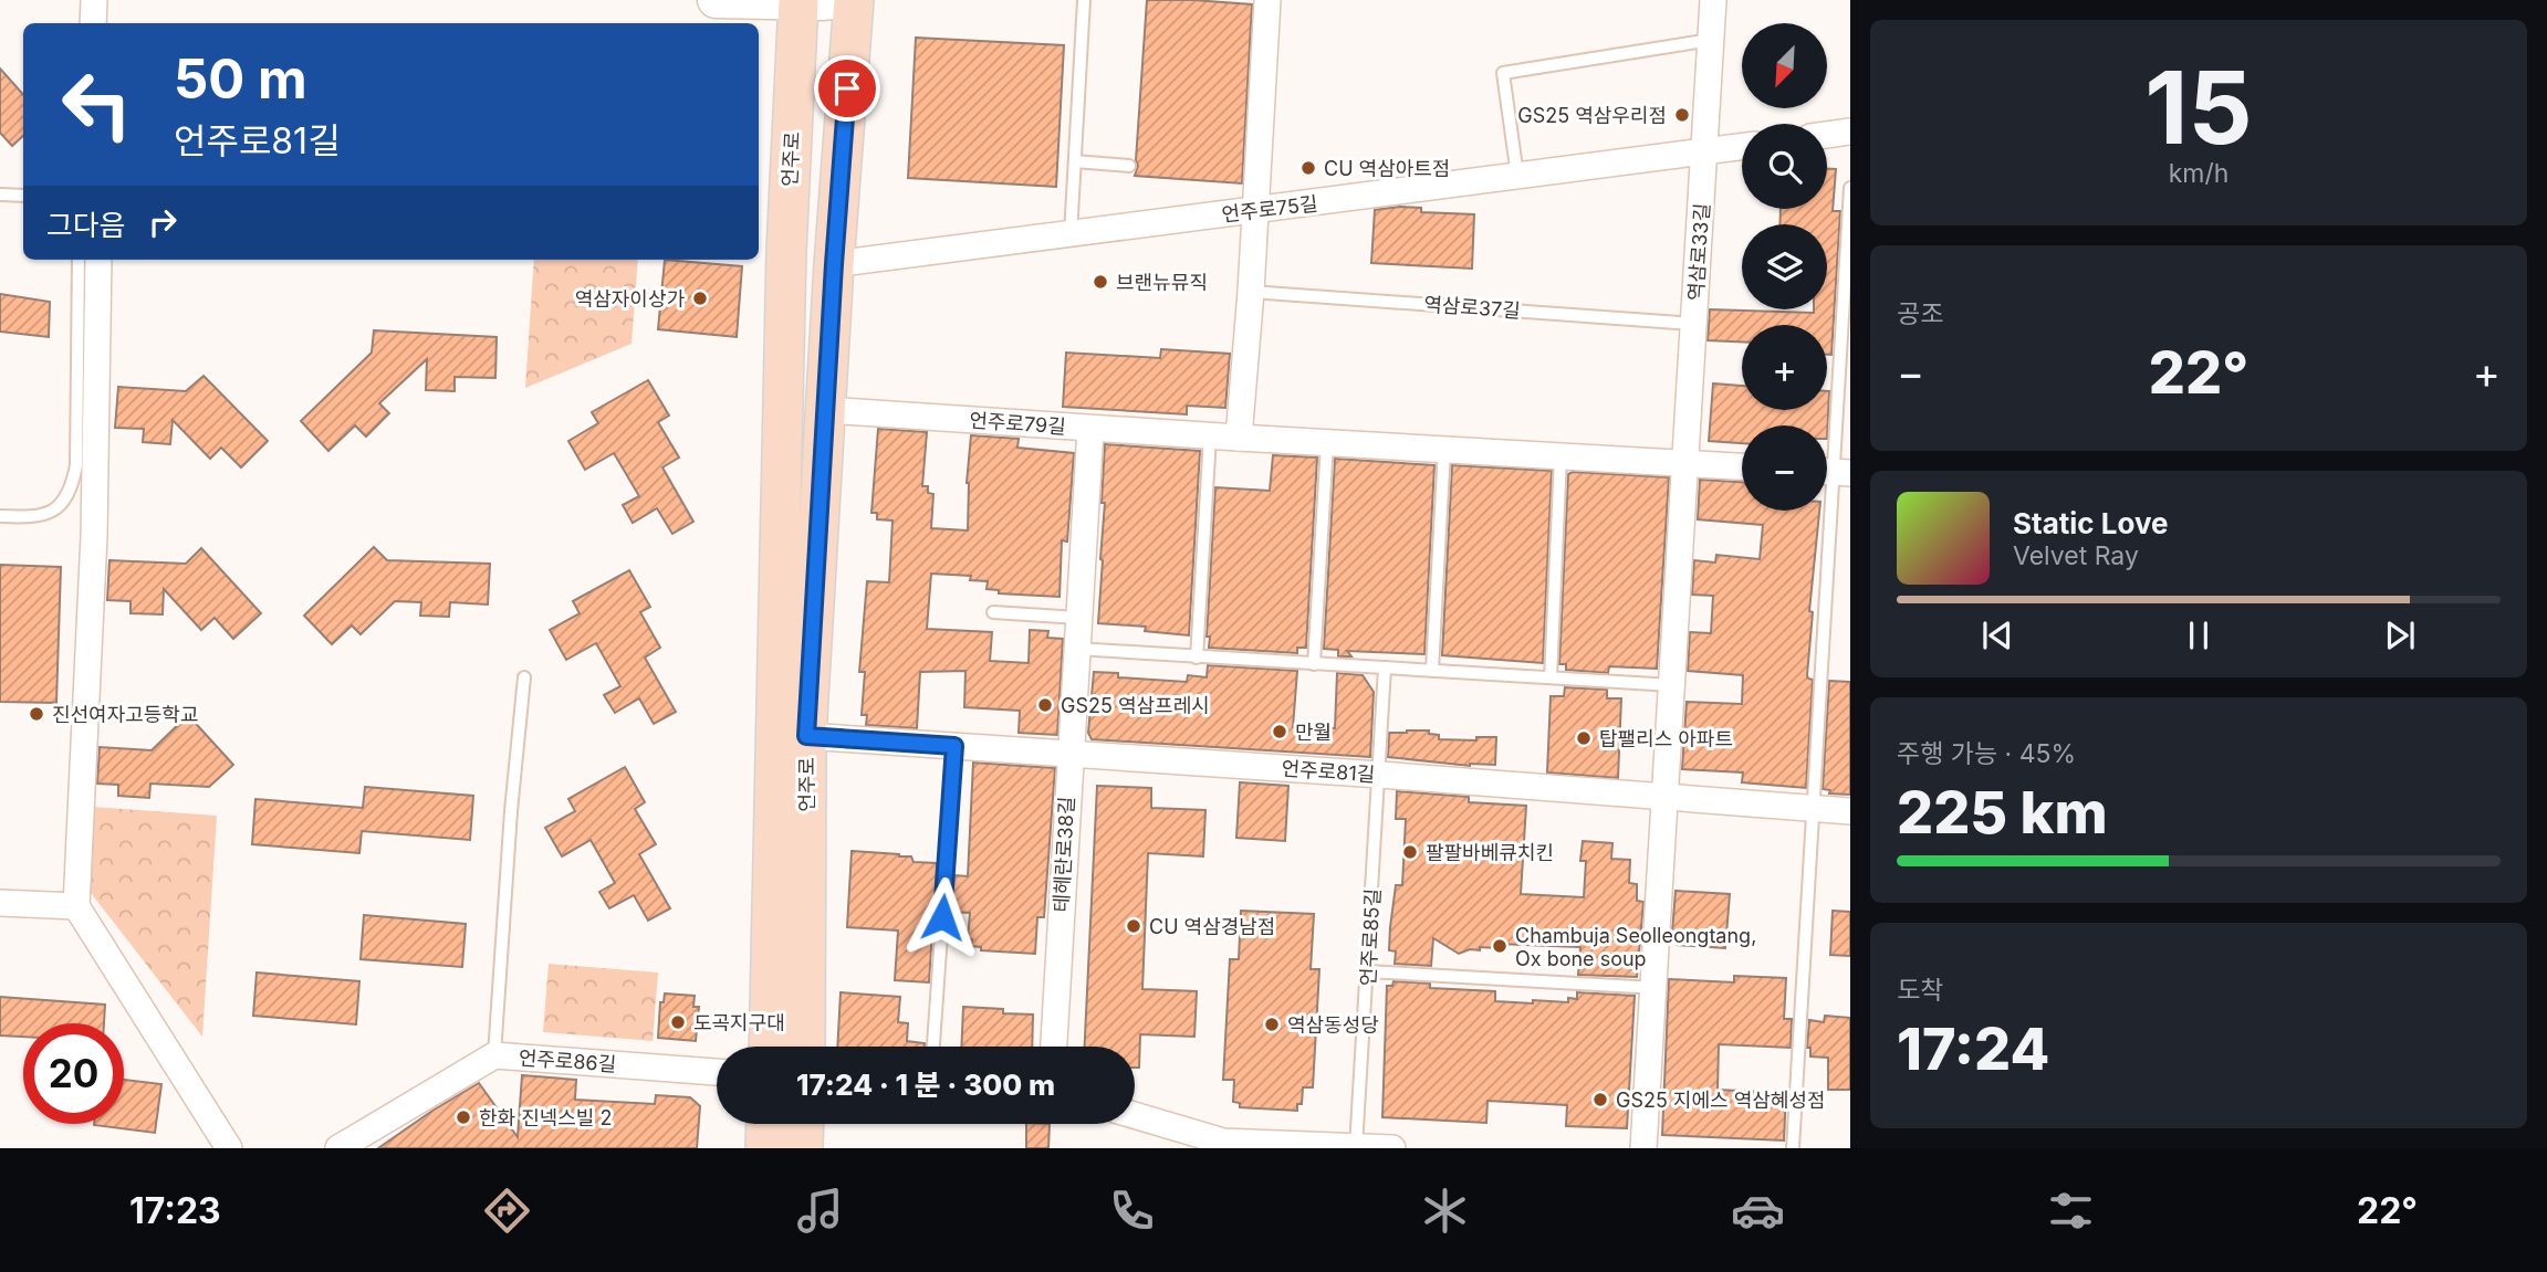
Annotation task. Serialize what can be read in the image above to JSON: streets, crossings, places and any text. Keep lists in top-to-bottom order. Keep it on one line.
{"streets":{"main road":["언주로"],"street":["언주로75길","역삼로33길","언주로79길","언주로81길","테헤란로38길","언주로86길"],"lane":["역삼로37길","언주로85길"]},"crossings":[["언주로","언주로75길"],["언주로","언주로79길"],["언주로","언주로81길"],["언주로75길","역삼로33길"],["역삼로33길","역삼로37길"],["역삼로33길","언주로79길"],["역삼로33길","언주로81길"],["언주로79길","테헤란로38길"],["언주로81길","테헤란로38길"],["언주로81길","언주로85길"]],"places":["GS25 역삼우리점","CU 역삼아트점","브랜뉴뮤직","역삼자이상가","GS25 역삼프레시","진선여자고등학교","만월","탑팰리스 아파트","팔팔바베큐치킨","CU 역삼경남점","Chambuja Seolleongtang, Ox bone soup","도곡지구대","역삼동성당","GS25 지에스 역삼혜성점","한화 진넥스빌 2"],"north":"bottom left","page":{"tile":[["15","km/h"],"공조",["주행 가능 · 45%","225 km"],["도착","17:24"]],"map_buttons":["+","−"],"turn":["50 m","언주로81길"],"then":"그다음","heat":["−","22°","+"],"song":["Static Love","Velvet Ray"],"limit":"20","trip":"17:24 · 1 분 · 300 m","tabs":["17:23","22°"]}}
